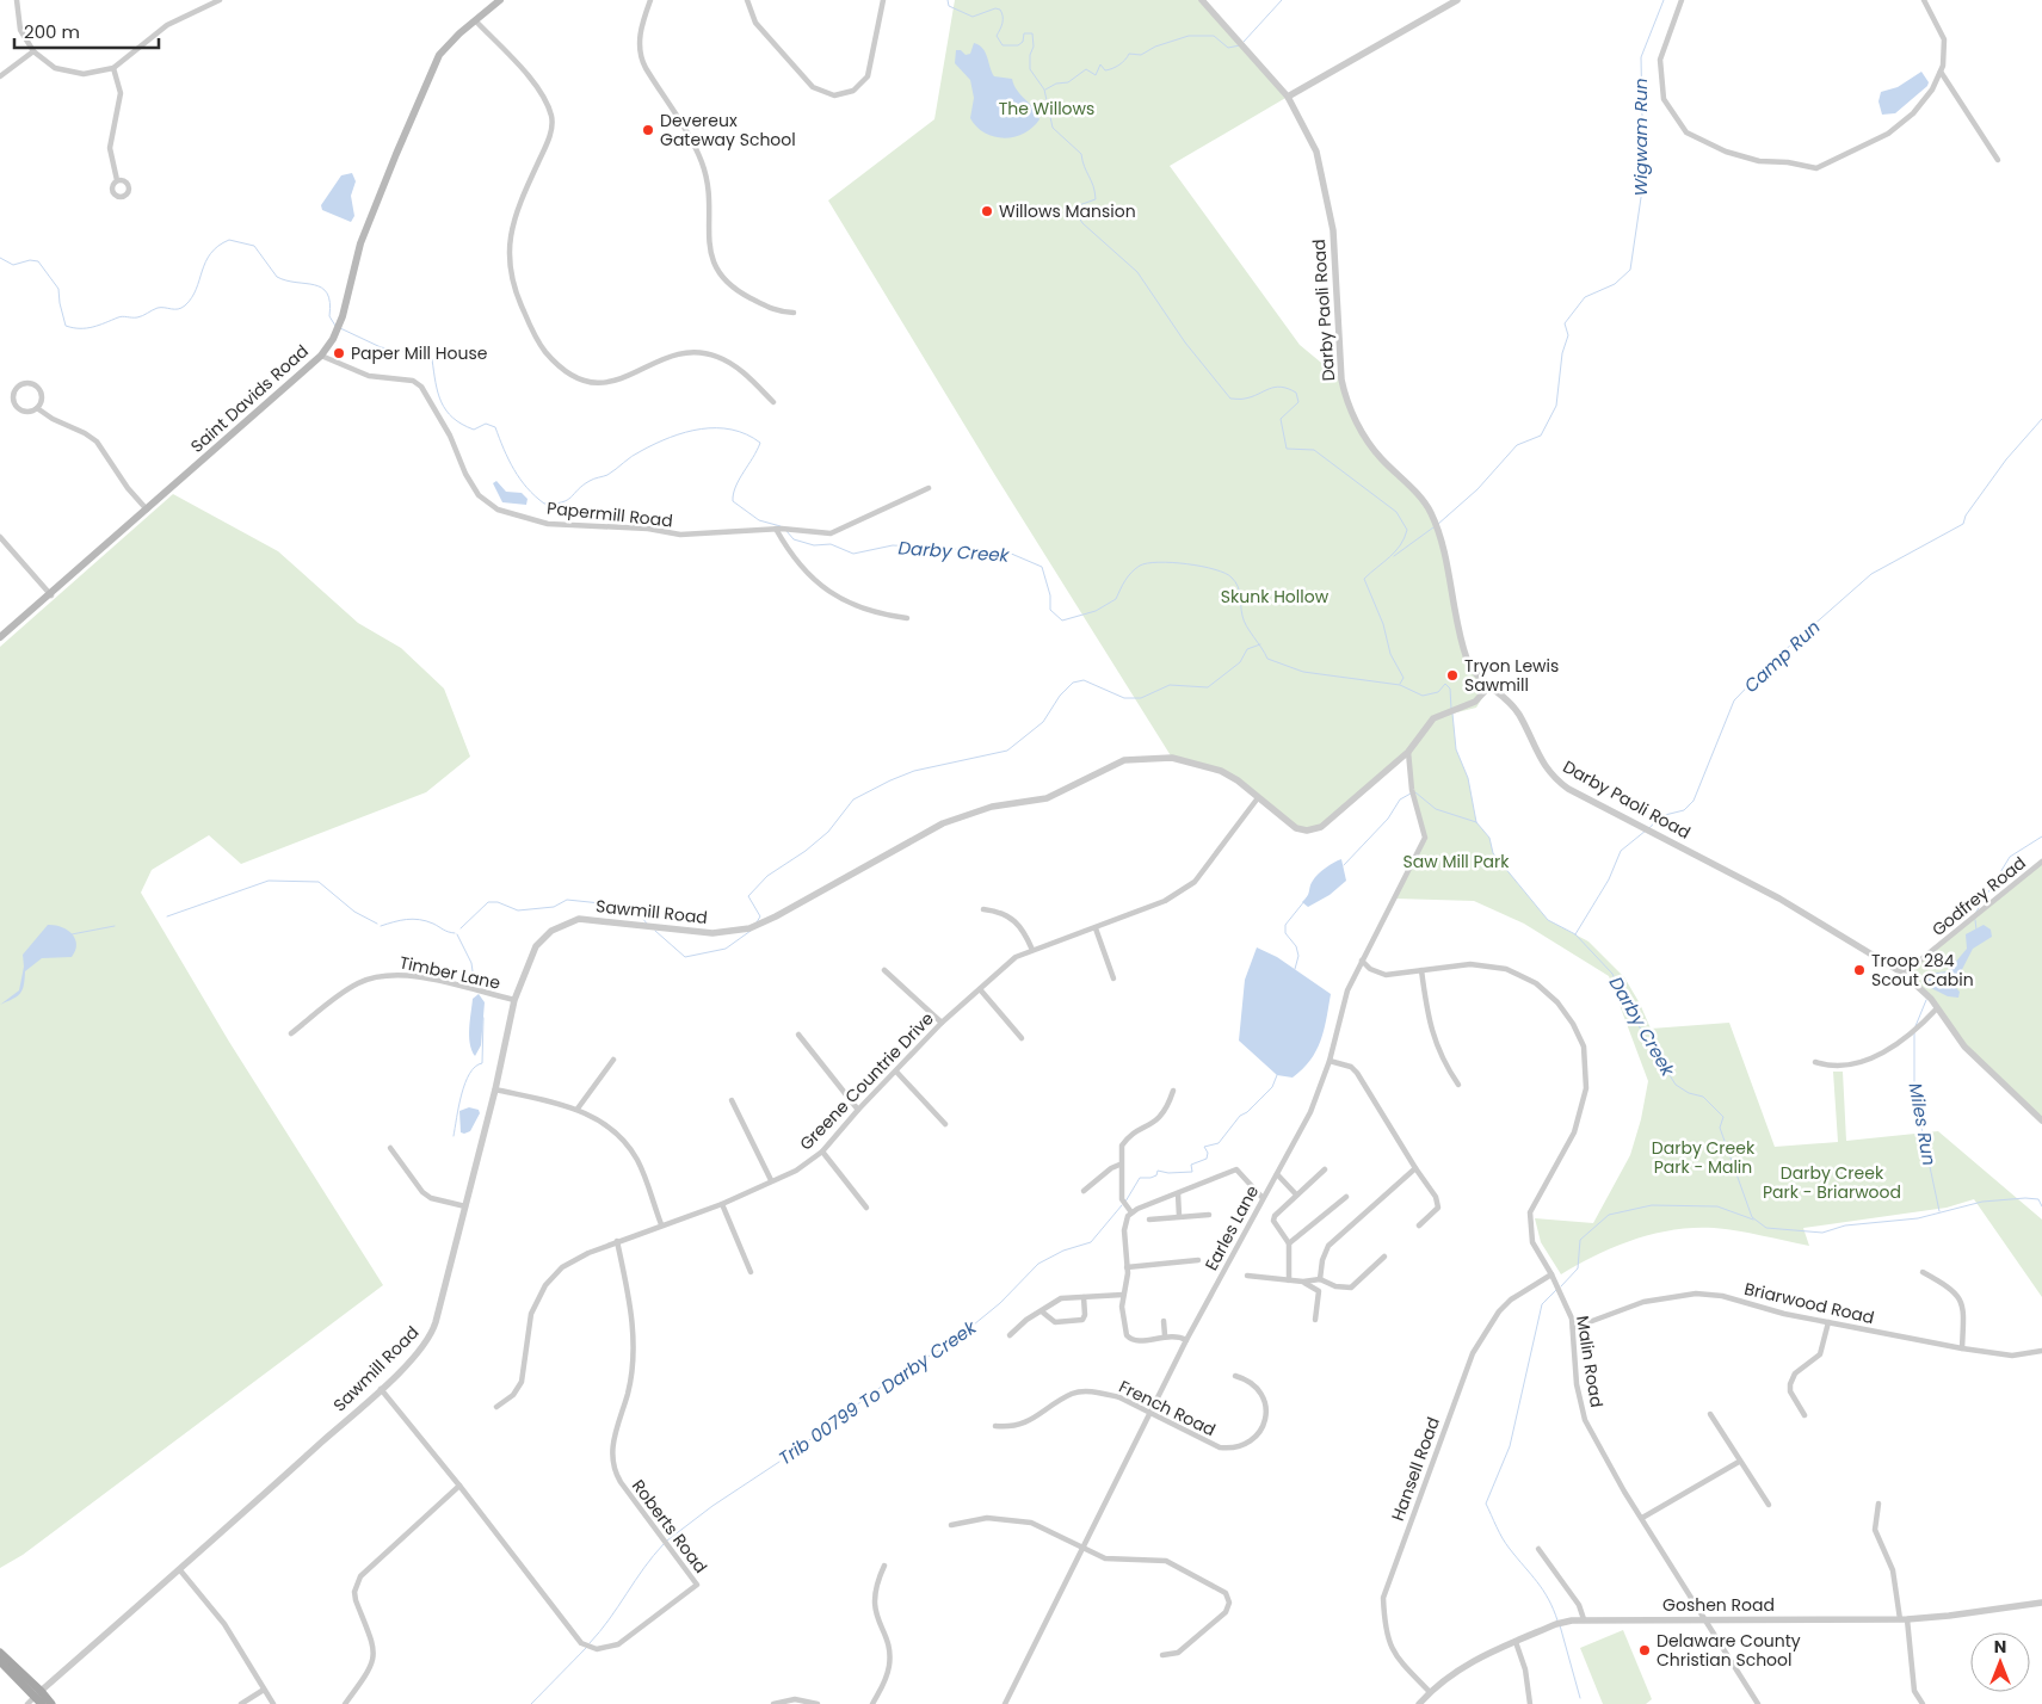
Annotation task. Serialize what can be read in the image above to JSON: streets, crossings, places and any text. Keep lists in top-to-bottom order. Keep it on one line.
{"streets":{"main road":["Saint Davids Road"],"street":["Darby Paoli Road","Papermill Road","Godfrey Road","Sawmill Road","Timber Lane","Greene Countrie Drive","Earles Lane","Briarwood Road","Malin Road","French Road","Hansell Road","Roberts Road","Goshen Road"]},"crossings":[["Darby Paoli Road","Godfrey Road"],["Darby Paoli Road","Sawmill Road"],["Saint Davids Road","Papermill Road"],["Sawmill Road","Timber Lane"],["Sawmill Road","Greene Countrie Drive"],["Sawmill Road","Earles Lane"],["Sawmill Road","Roberts Road"],["Greene Countrie Drive","Roberts Road"],["Earles Lane","Malin Road"],["Earles Lane","French Road"],["Briarwood Road","Malin Road"],["Malin Road","Hansell Road"],["Malin Road","Goshen Road"],["Hansell Road","Goshen Road"]],"water":["Wigwam Run","Darby Creek","Camp Run","Miles Run","Trib 00799 To Darby Creek"],"parks":["The Willows","Skunk Hollow","Saw Mill Park","Darby Creek Park - Malin","Darby Creek Park - Briarwood"],"places":["Devereux Gateway School","Willows Mansion","Paper Mill House","Tryon Lewis Sawmill","Troop 284 Scout Cabin","Delaware County Christian School"],"scale_bar":"200 m","north":"top"}
